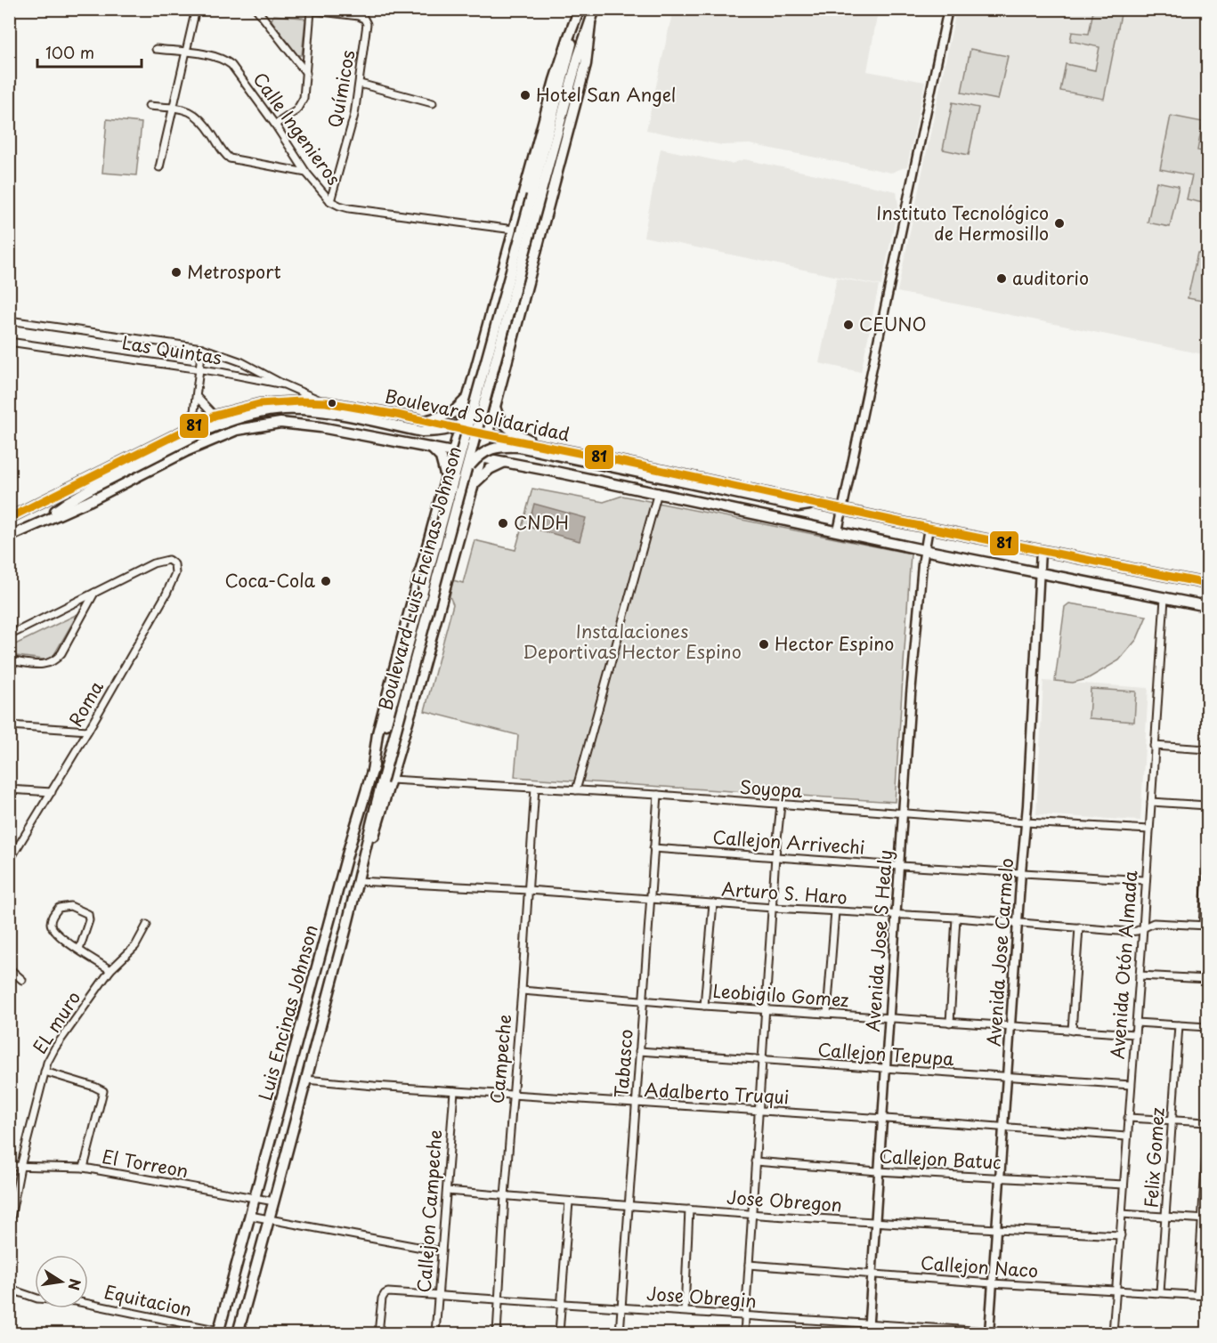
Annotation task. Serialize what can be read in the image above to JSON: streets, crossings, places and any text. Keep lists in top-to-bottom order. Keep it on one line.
{"streets":{"main road":["Boulevard Solidaridad","Boulevard Luis Encinas Johnson","Luis Encinas Johnson"],"street":["Químicos","Calle Ingenieros","Las Quintas","Roma","Soyopa","Callejon Arrivechi","Arturo S. Haro","Avenida Jose S Healy","Avenida Jose Carmelo","Avenida Otón Almada","Leobigilo Gomez","EL muro","Callejon Tepupa","Campeche","Tabasco","Adalberto Truqui","Felix Gomez","Callejon Batuc","El Torreon","Jose Obregon","Callejon Campeche","Callejon Naco","Jose Obregin","Equitacion"]},"crossings":[["Químicos","Calle Ingenieros"],["Las Quintas","Boulevard Solidaridad"],["Boulevard Solidaridad","Avenida Jose S Healy"],["Boulevard Solidaridad","Avenida Jose Carmelo"],["Boulevard Luis Encinas Johnson","Soyopa"],["Boulevard Luis Encinas Johnson","Luis Encinas Johnson"],["Soyopa","Avenida Jose S Healy"],["Soyopa","Avenida Jose Carmelo"],["Soyopa","Avenida Otón Almada"],["Soyopa","Luis Encinas Johnson"],["Soyopa","Campeche"],["Soyopa","Tabasco"],["Callejon Arrivechi","Avenida Jose S Healy"],["Callejon Arrivechi","Avenida Jose Carmelo"],["Callejon Arrivechi","Avenida Otón Almada"],["Callejon Arrivechi","Tabasco"],["Arturo S. Haro","Avenida Jose S Healy"],["Arturo S. Haro","Avenida Jose Carmelo"],["Arturo S. Haro","Avenida Otón Almada"],["Arturo S. Haro","Luis Encinas Johnson"],["Arturo S. Haro","Campeche"],["Arturo S. Haro","Tabasco"],["Avenida Jose S Healy","Leobigilo Gomez"],["Avenida Jose S Healy","Callejon Tepupa"],["Avenida Jose S Healy","Adalberto Truqui"],["Avenida Jose S Healy","Callejon Batuc"],["Avenida Jose S Healy","Jose Obregon"],["Avenida Jose S Healy","Callejon Naco"],["Avenida Jose S Healy","Jose Obregin"],["Avenida Jose Carmelo","Leobigilo Gomez"],["Avenida Jose Carmelo","Callejon Tepupa"],["Avenida Jose Carmelo","Adalberto Truqui"],["Avenida Jose Carmelo","Callejon Batuc"],["Avenida Jose Carmelo","Jose Obregon"],["Avenida Jose Carmelo","Callejon Naco"],["Avenida Jose Carmelo","Jose Obregin"],["Avenida Otón Almada","Leobigilo Gomez"],["Avenida Otón Almada","Callejon Tepupa"],["Avenida Otón Almada","Adalberto Truqui"],["Avenida Otón Almada","Callejon Batuc"],["Avenida Otón Almada","Jose Obregon"],["Avenida Otón Almada","Callejon Naco"],["Leobigilo Gomez","Campeche"],["Leobigilo Gomez","Tabasco"],["Luis Encinas Johnson","Adalberto Truqui"],["Luis Encinas Johnson","El Torreon"],["Luis Encinas Johnson","Equitacion"],["EL muro","El Torreon"],["Callejon Tepupa","Tabasco"],["Campeche","Adalberto Truqui"],["Campeche","Jose Obregon"],["Campeche","Jose Obregin"],["Tabasco","Adalberto Truqui"],["Tabasco","Jose Obregon"],["Tabasco","Jose Obregin"],["Adalberto Truqui","Callejon Campeche"],["Felix Gomez","Callejon Naco"],["Jose Obregon","Callejon Campeche"],["Callejon Campeche","Jose Obregin"]],"parks":["Instalaciones Deportivas Hector Espino"],"places":["Hotel San Angel","Instituto Tecnológico de Hermosillo","Metrosport","auditorio","CEUNO","CNDH","Coca-Cola","Hector Espino"],"lines":["transit line 81"],"scale_bar":"100 m","north":"right"}
